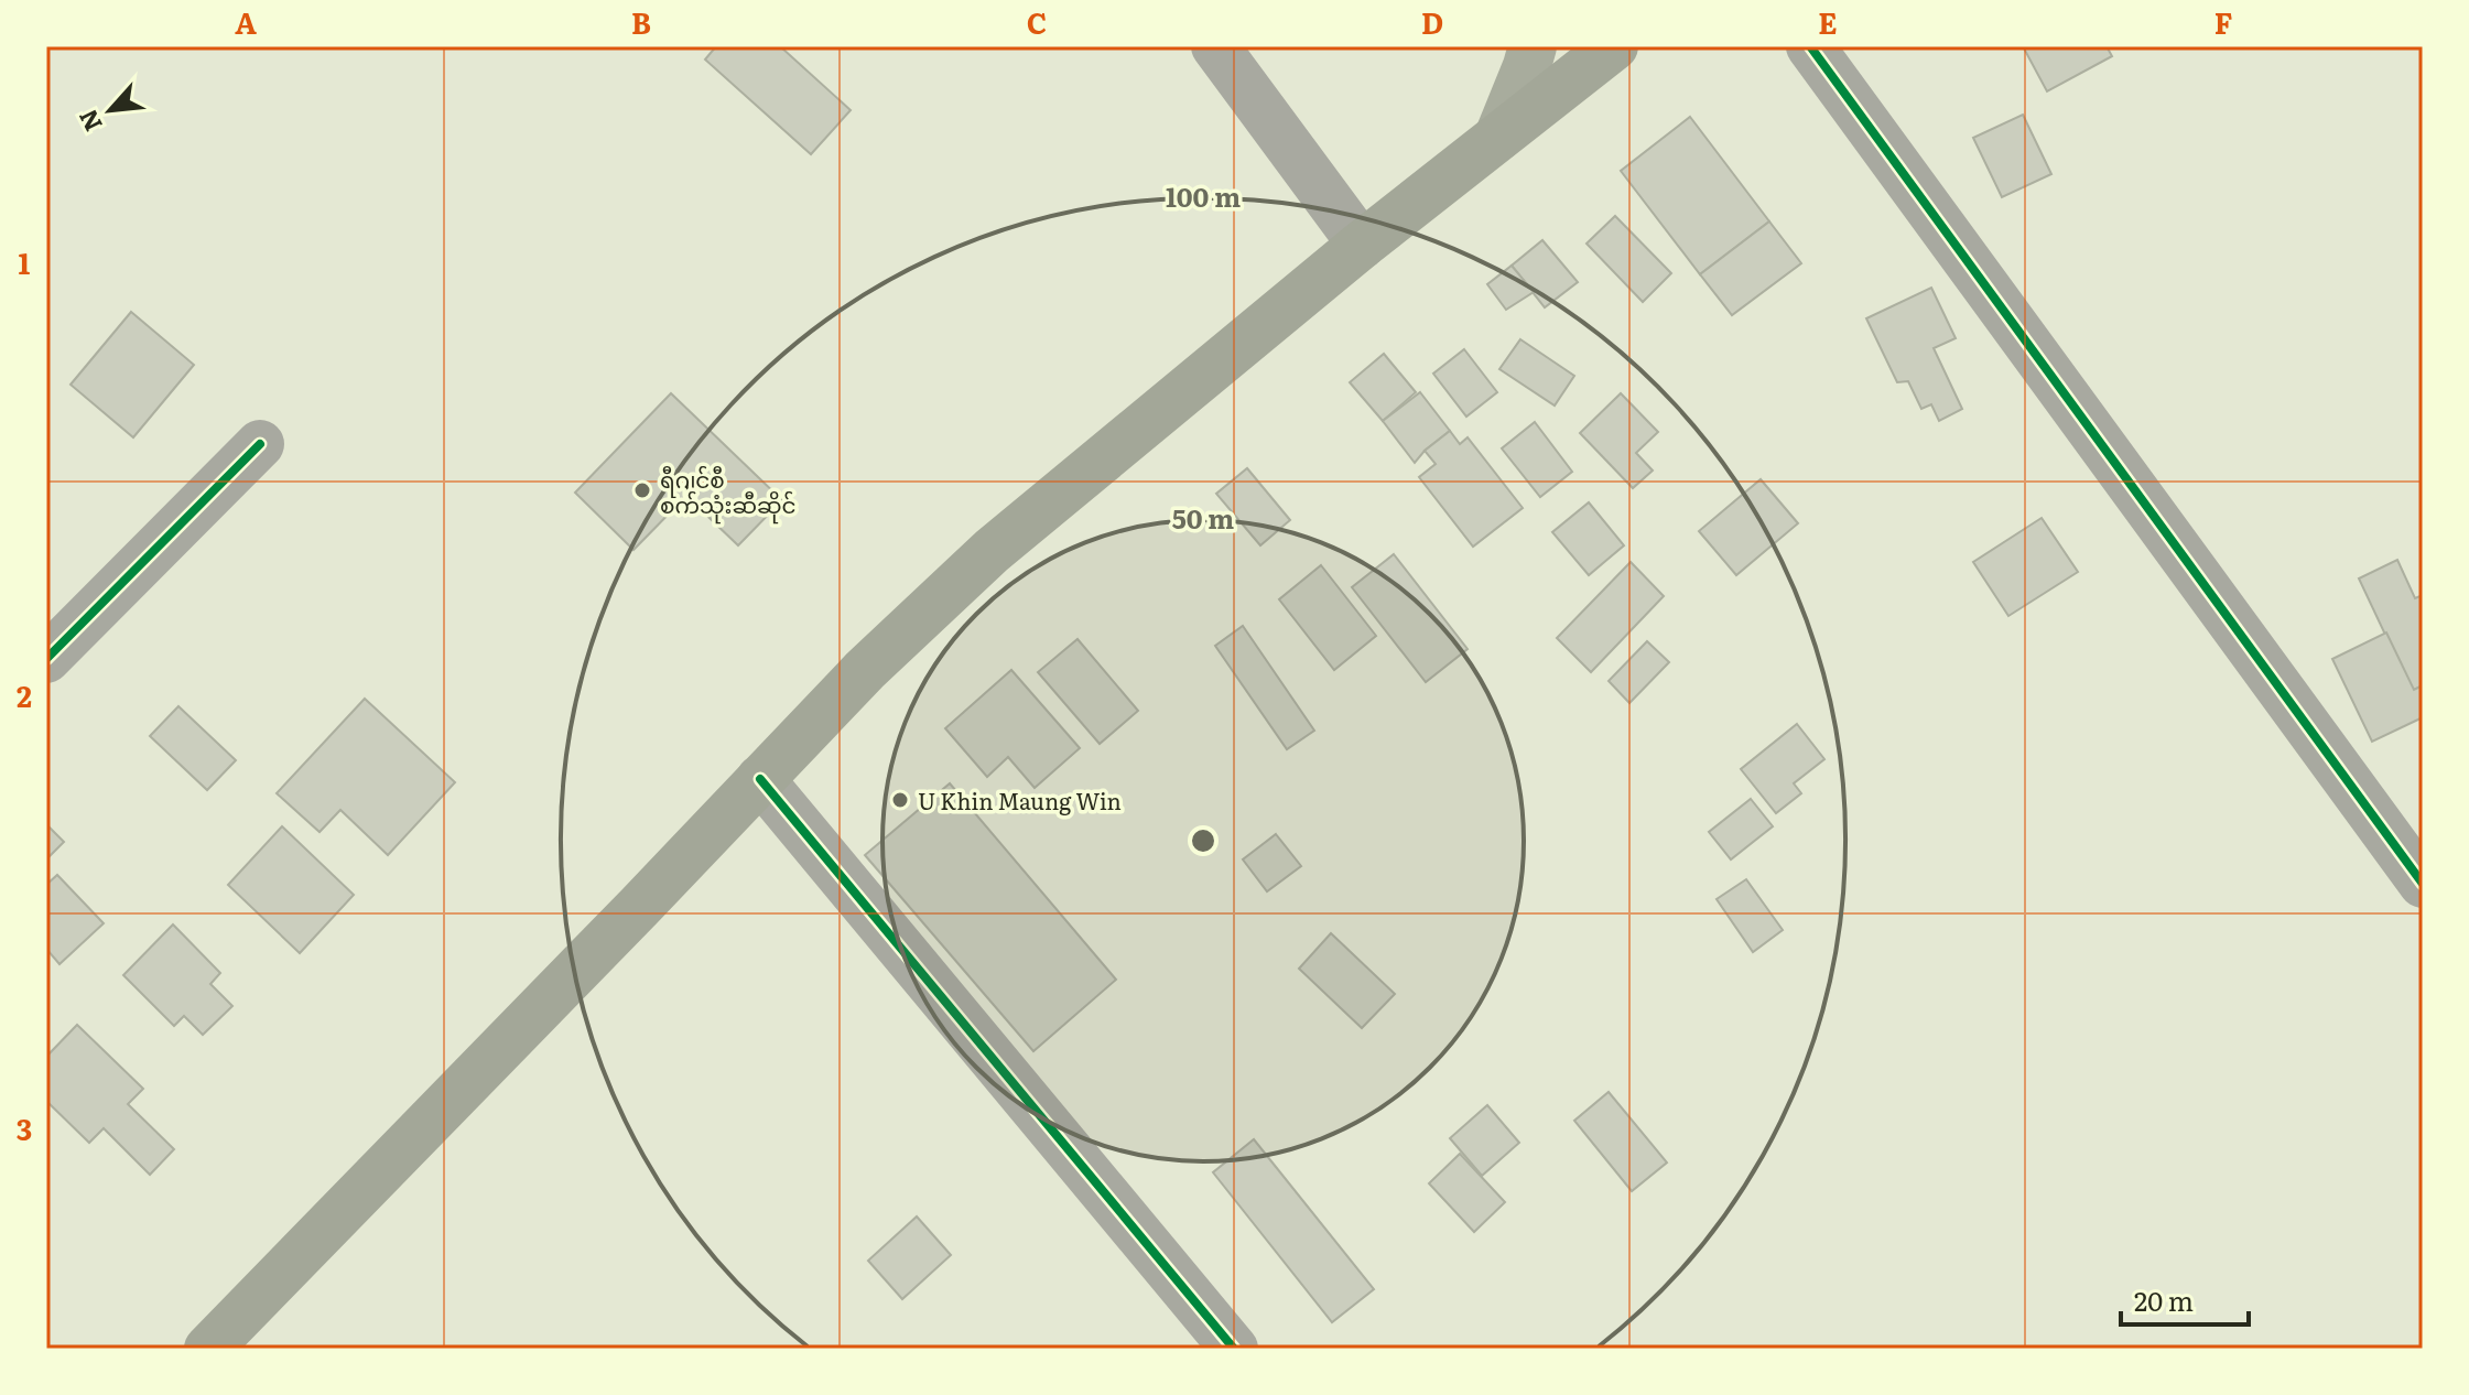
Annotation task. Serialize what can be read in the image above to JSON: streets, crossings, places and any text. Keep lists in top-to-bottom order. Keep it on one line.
{"places":["ရီဂျင်စီ စက်သုံးဆီဆိုင်","U Khin Maung Win"],"scale_bar":"20 m","north":"bottom left","grid":{"columns":["A","B","C","D","E","F"],"rows":["1","2","3"]},"rings":["100 m","50 m"]}
